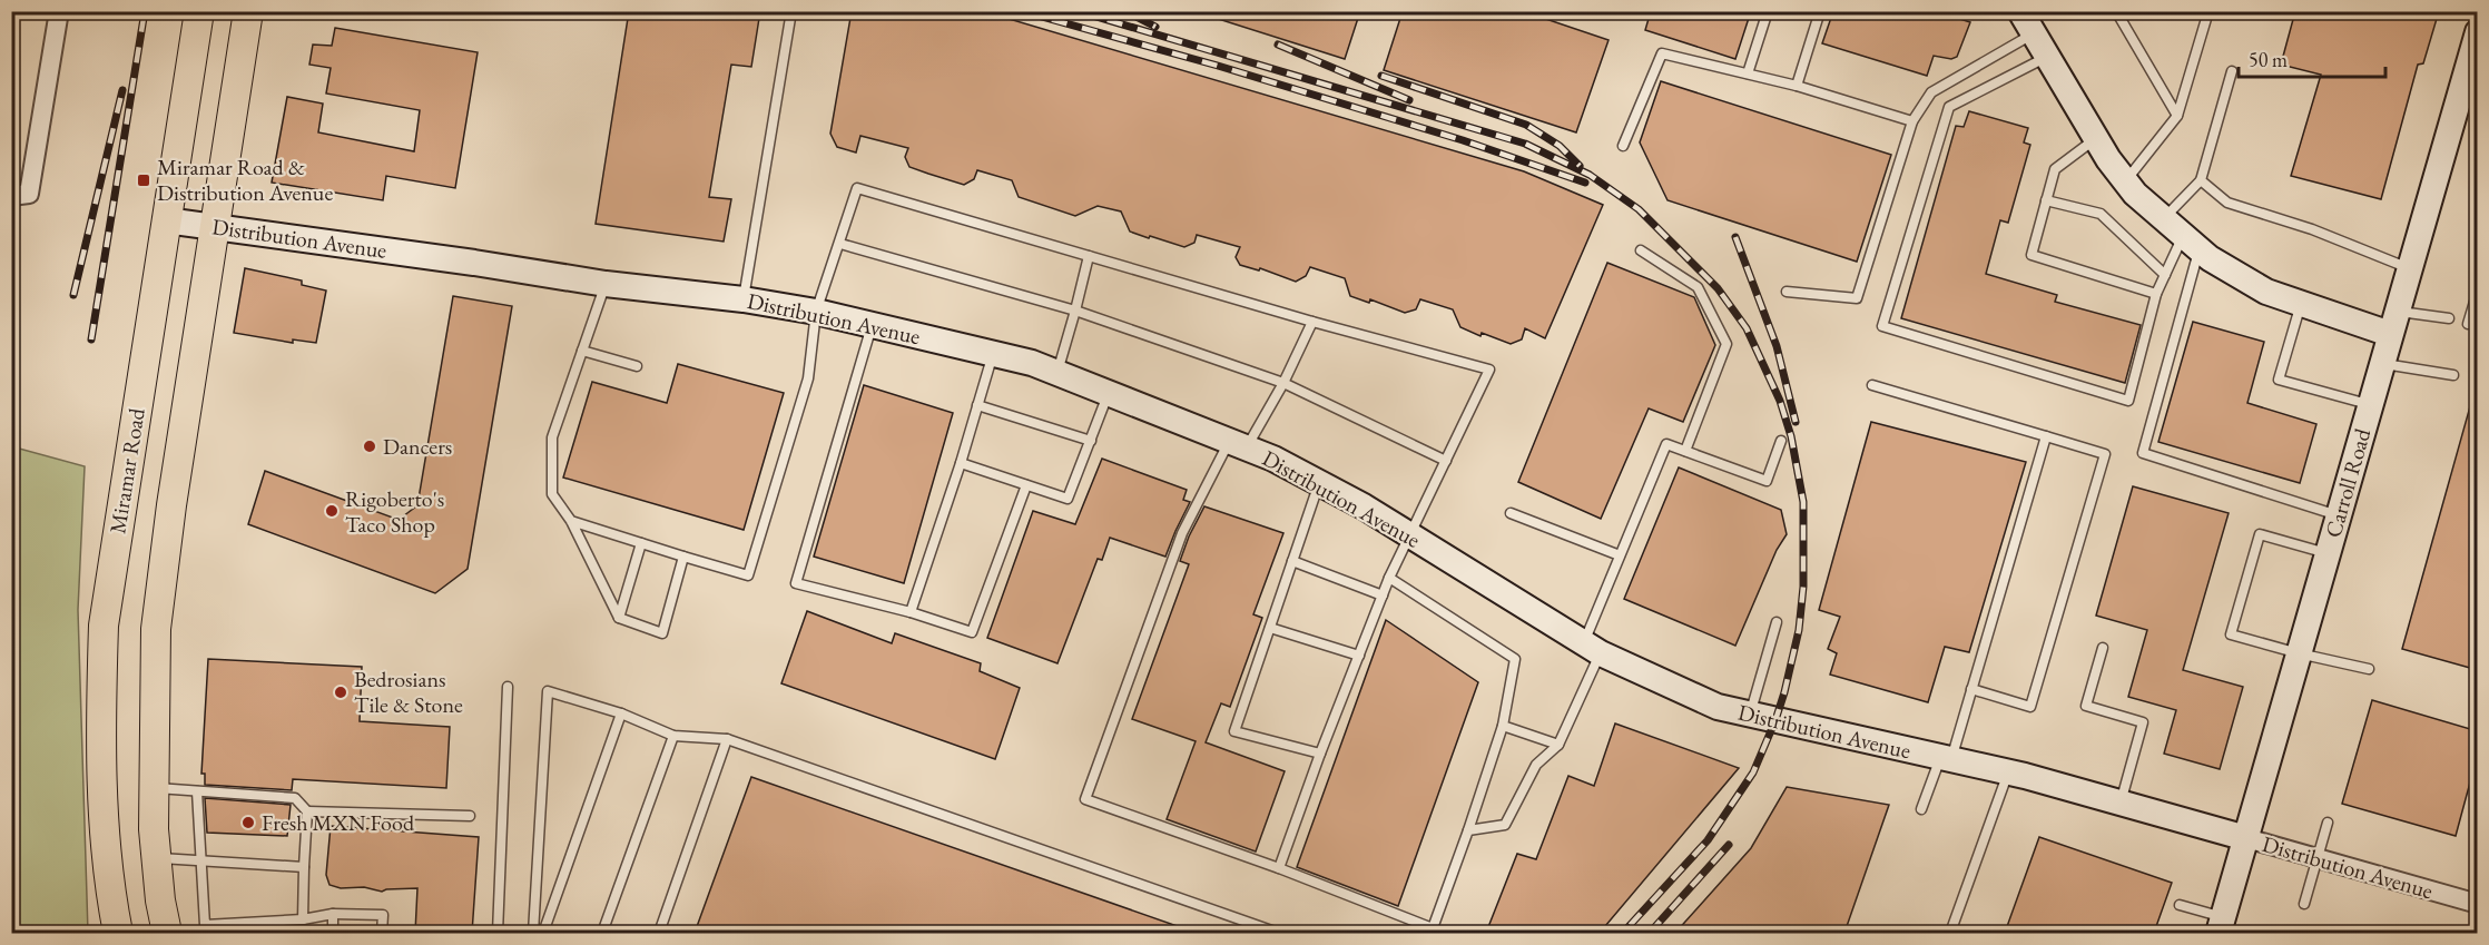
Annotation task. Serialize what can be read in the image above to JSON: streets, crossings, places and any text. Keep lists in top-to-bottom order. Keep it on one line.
{"streets":{"main road":["Miramar Road"],"street":["Distribution Avenue","Carroll Road"]},"crossings":[["Distribution Avenue","Miramar Road"],["Distribution Avenue","Carroll Road"]],"places":{"transit":["Miramar Road & Distribution Avenue"],"other":["Dancers","Rigoberto's Taco Shop","Bedrosians Tile & Stone","Fresh MXN Food"]},"scale_bar":"50 m"}
